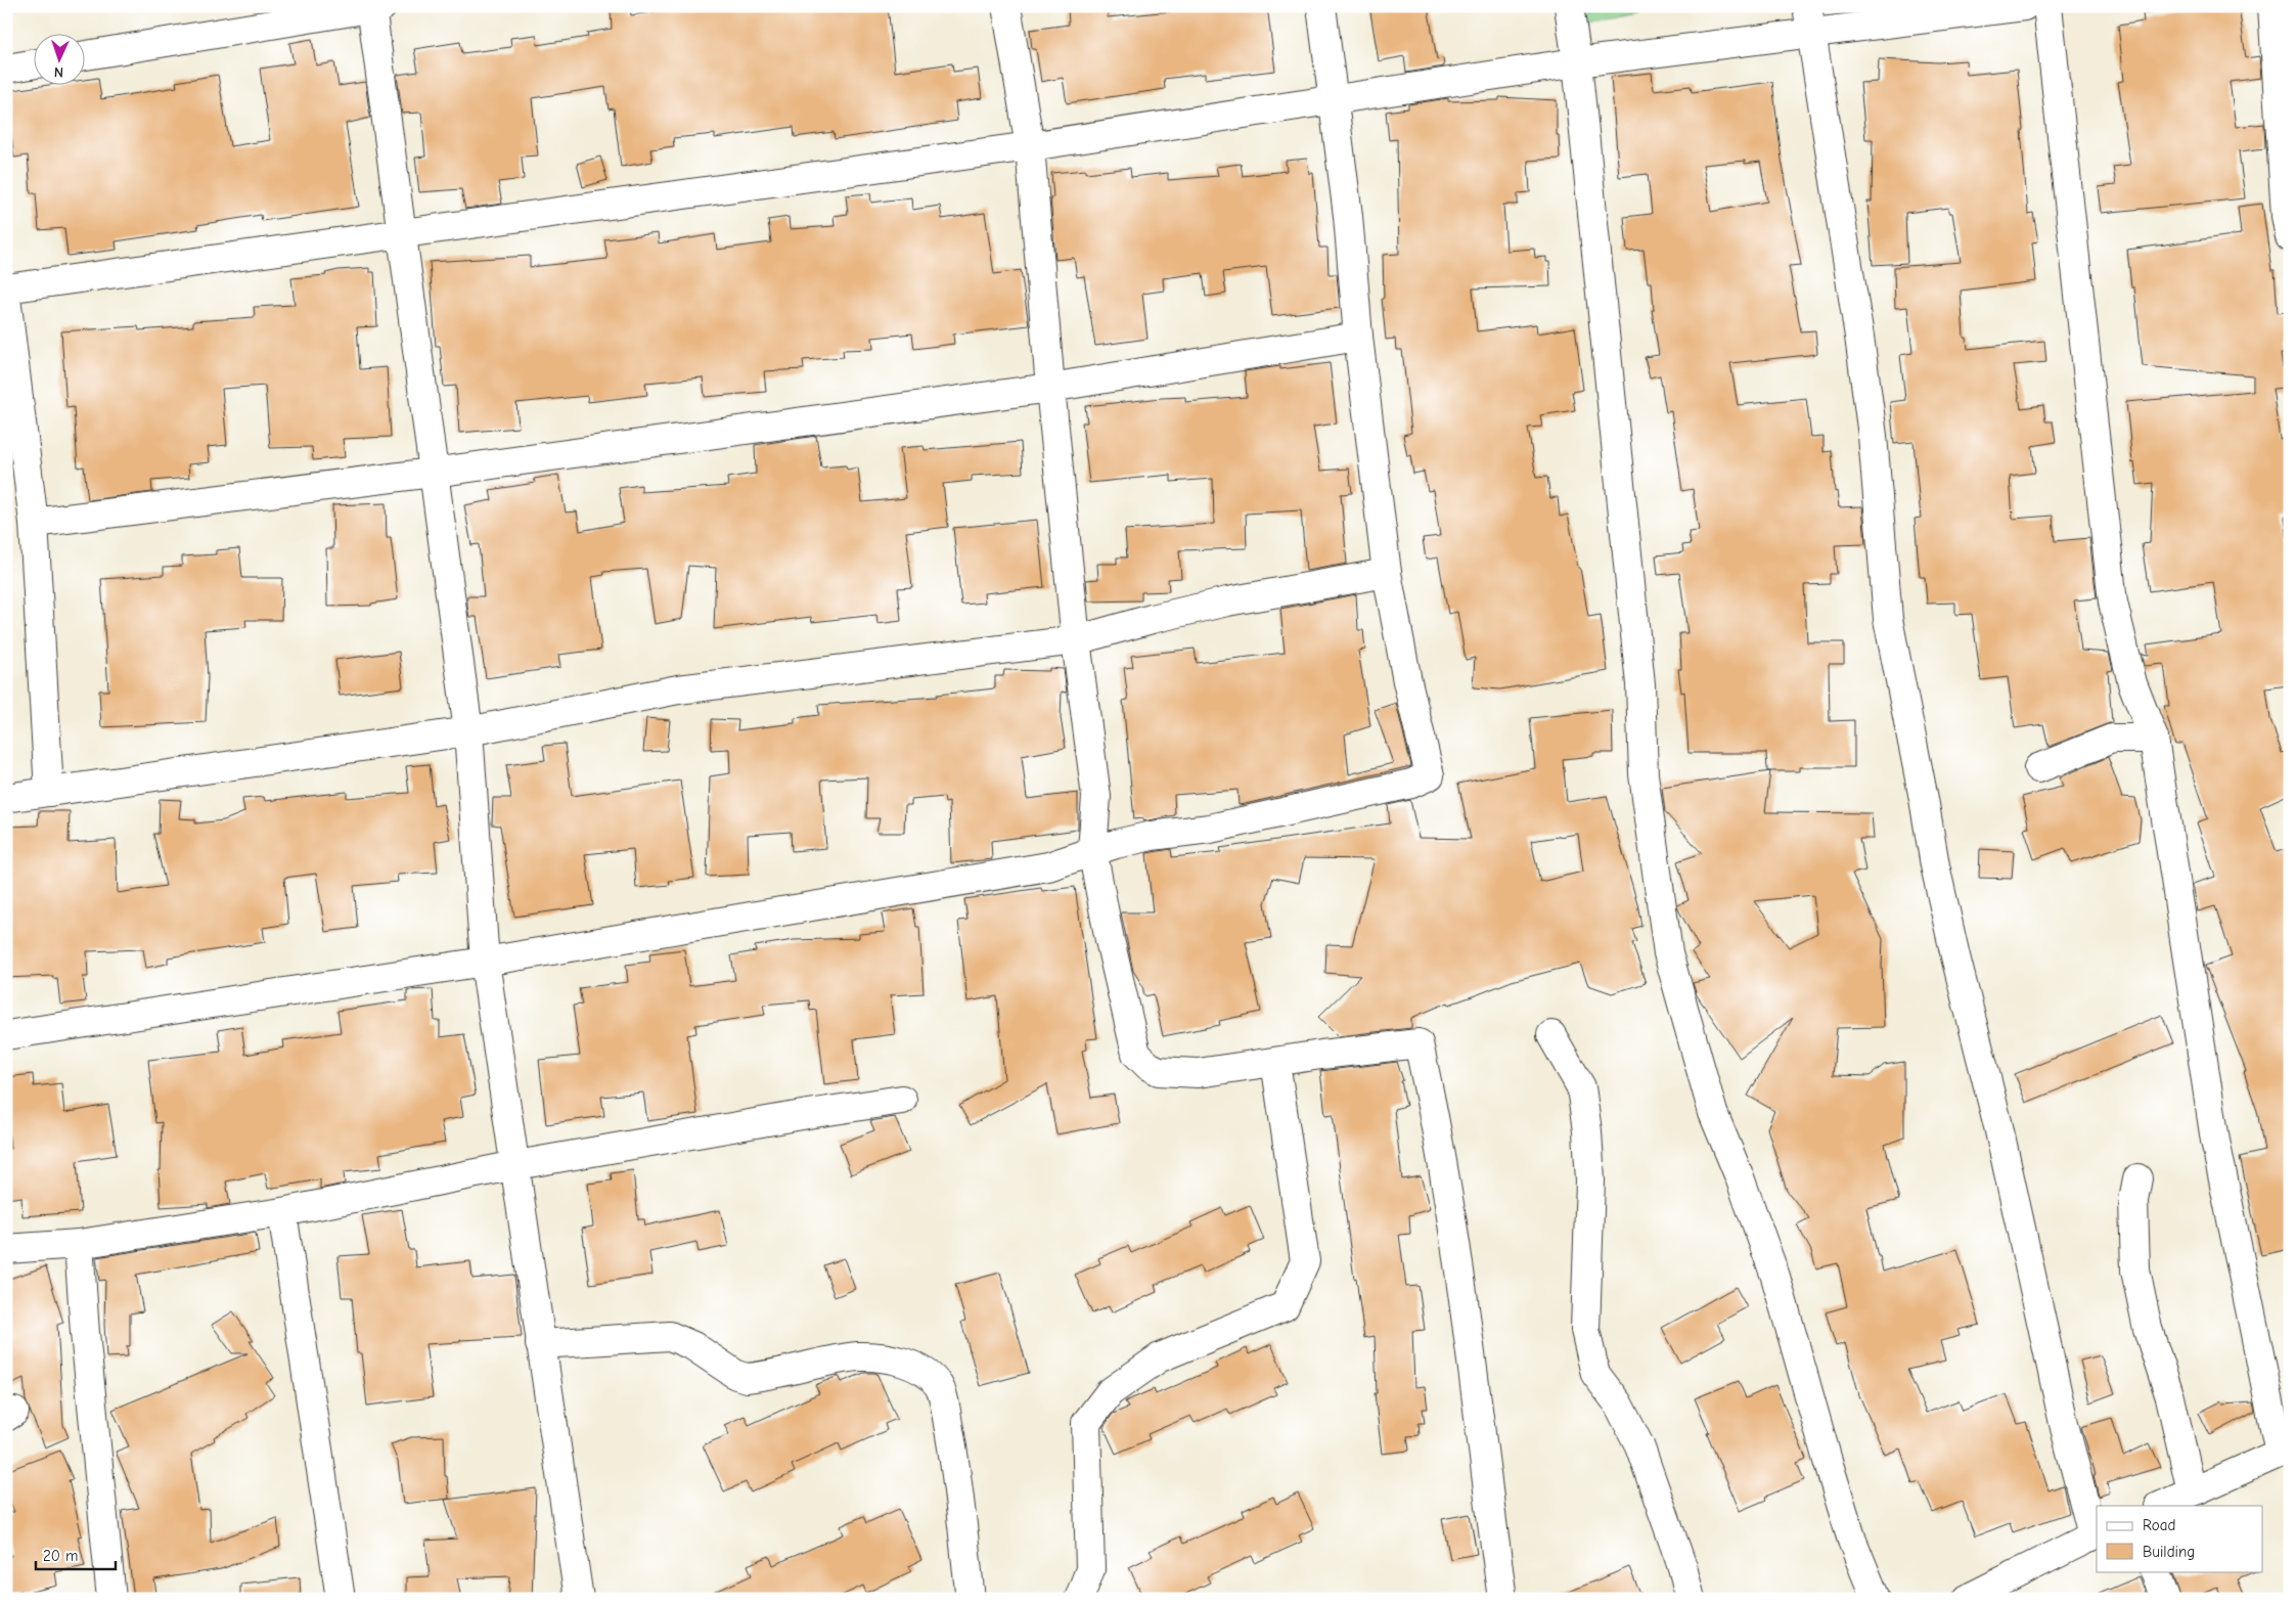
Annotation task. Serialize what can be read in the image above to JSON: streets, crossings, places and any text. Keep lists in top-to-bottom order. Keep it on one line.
{"legend":["Road","Building"],"scale_bar":"20 m","north":"bottom"}
